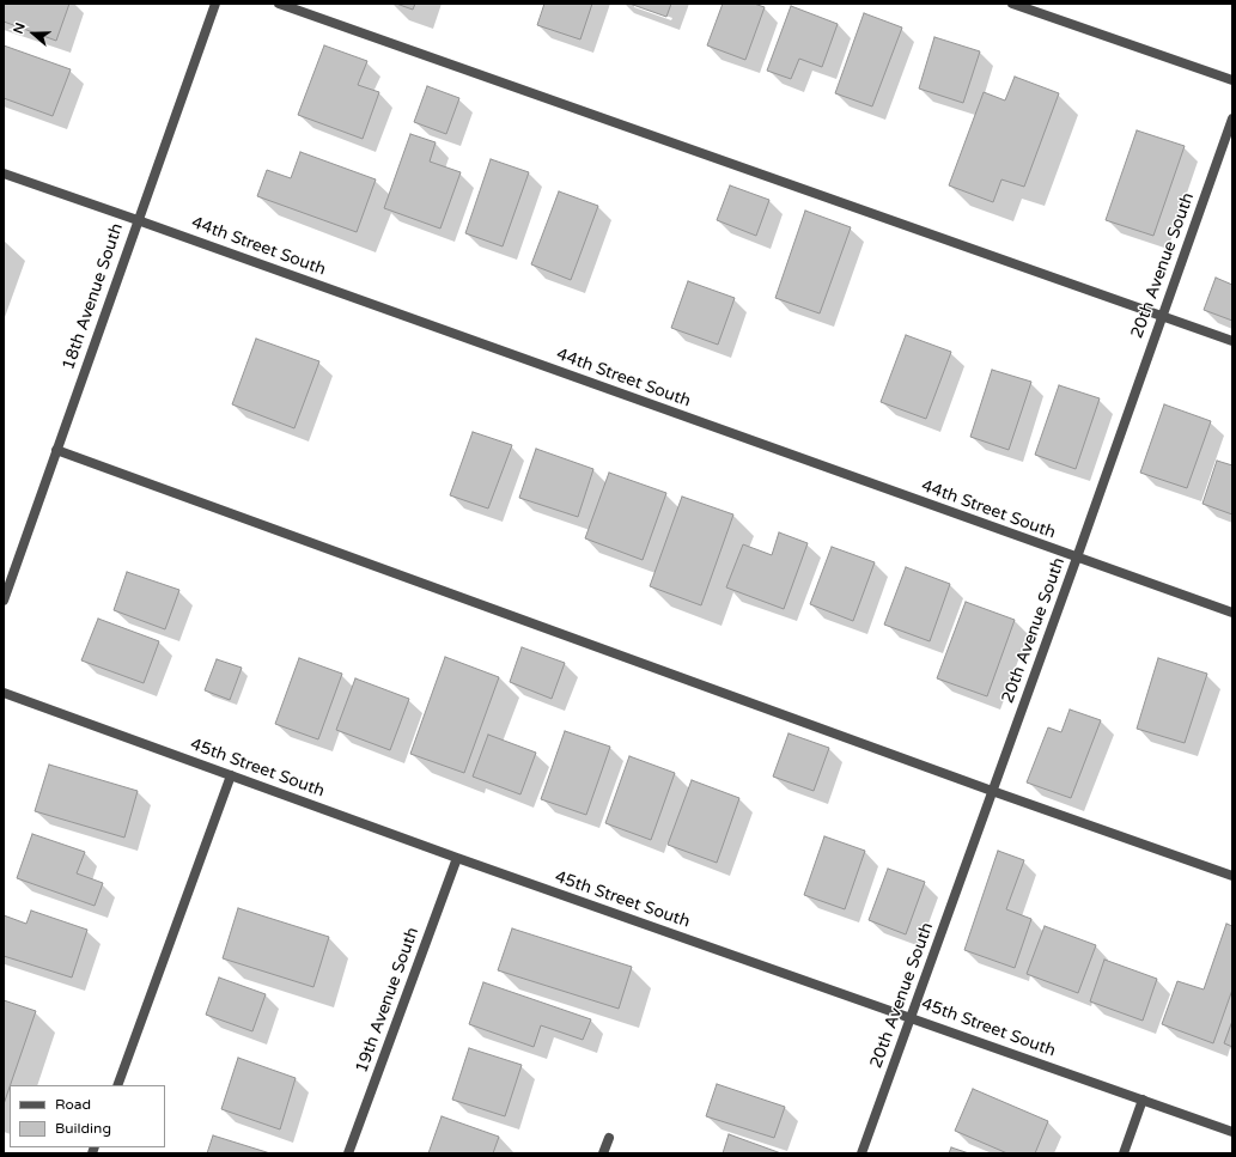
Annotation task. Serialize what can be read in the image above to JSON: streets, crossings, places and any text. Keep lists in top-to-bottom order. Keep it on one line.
{"streets":{"street":["44th Street South","20th Avenue South","18th Avenue South","45th Street South","19th Avenue South"]},"crossings":[["44th Street South","20th Avenue South"],["44th Street South","18th Avenue South"],["20th Avenue South","45th Street South"],["45th Street South","19th Avenue South"]],"legend":["Road","Building"],"north":"left"}
